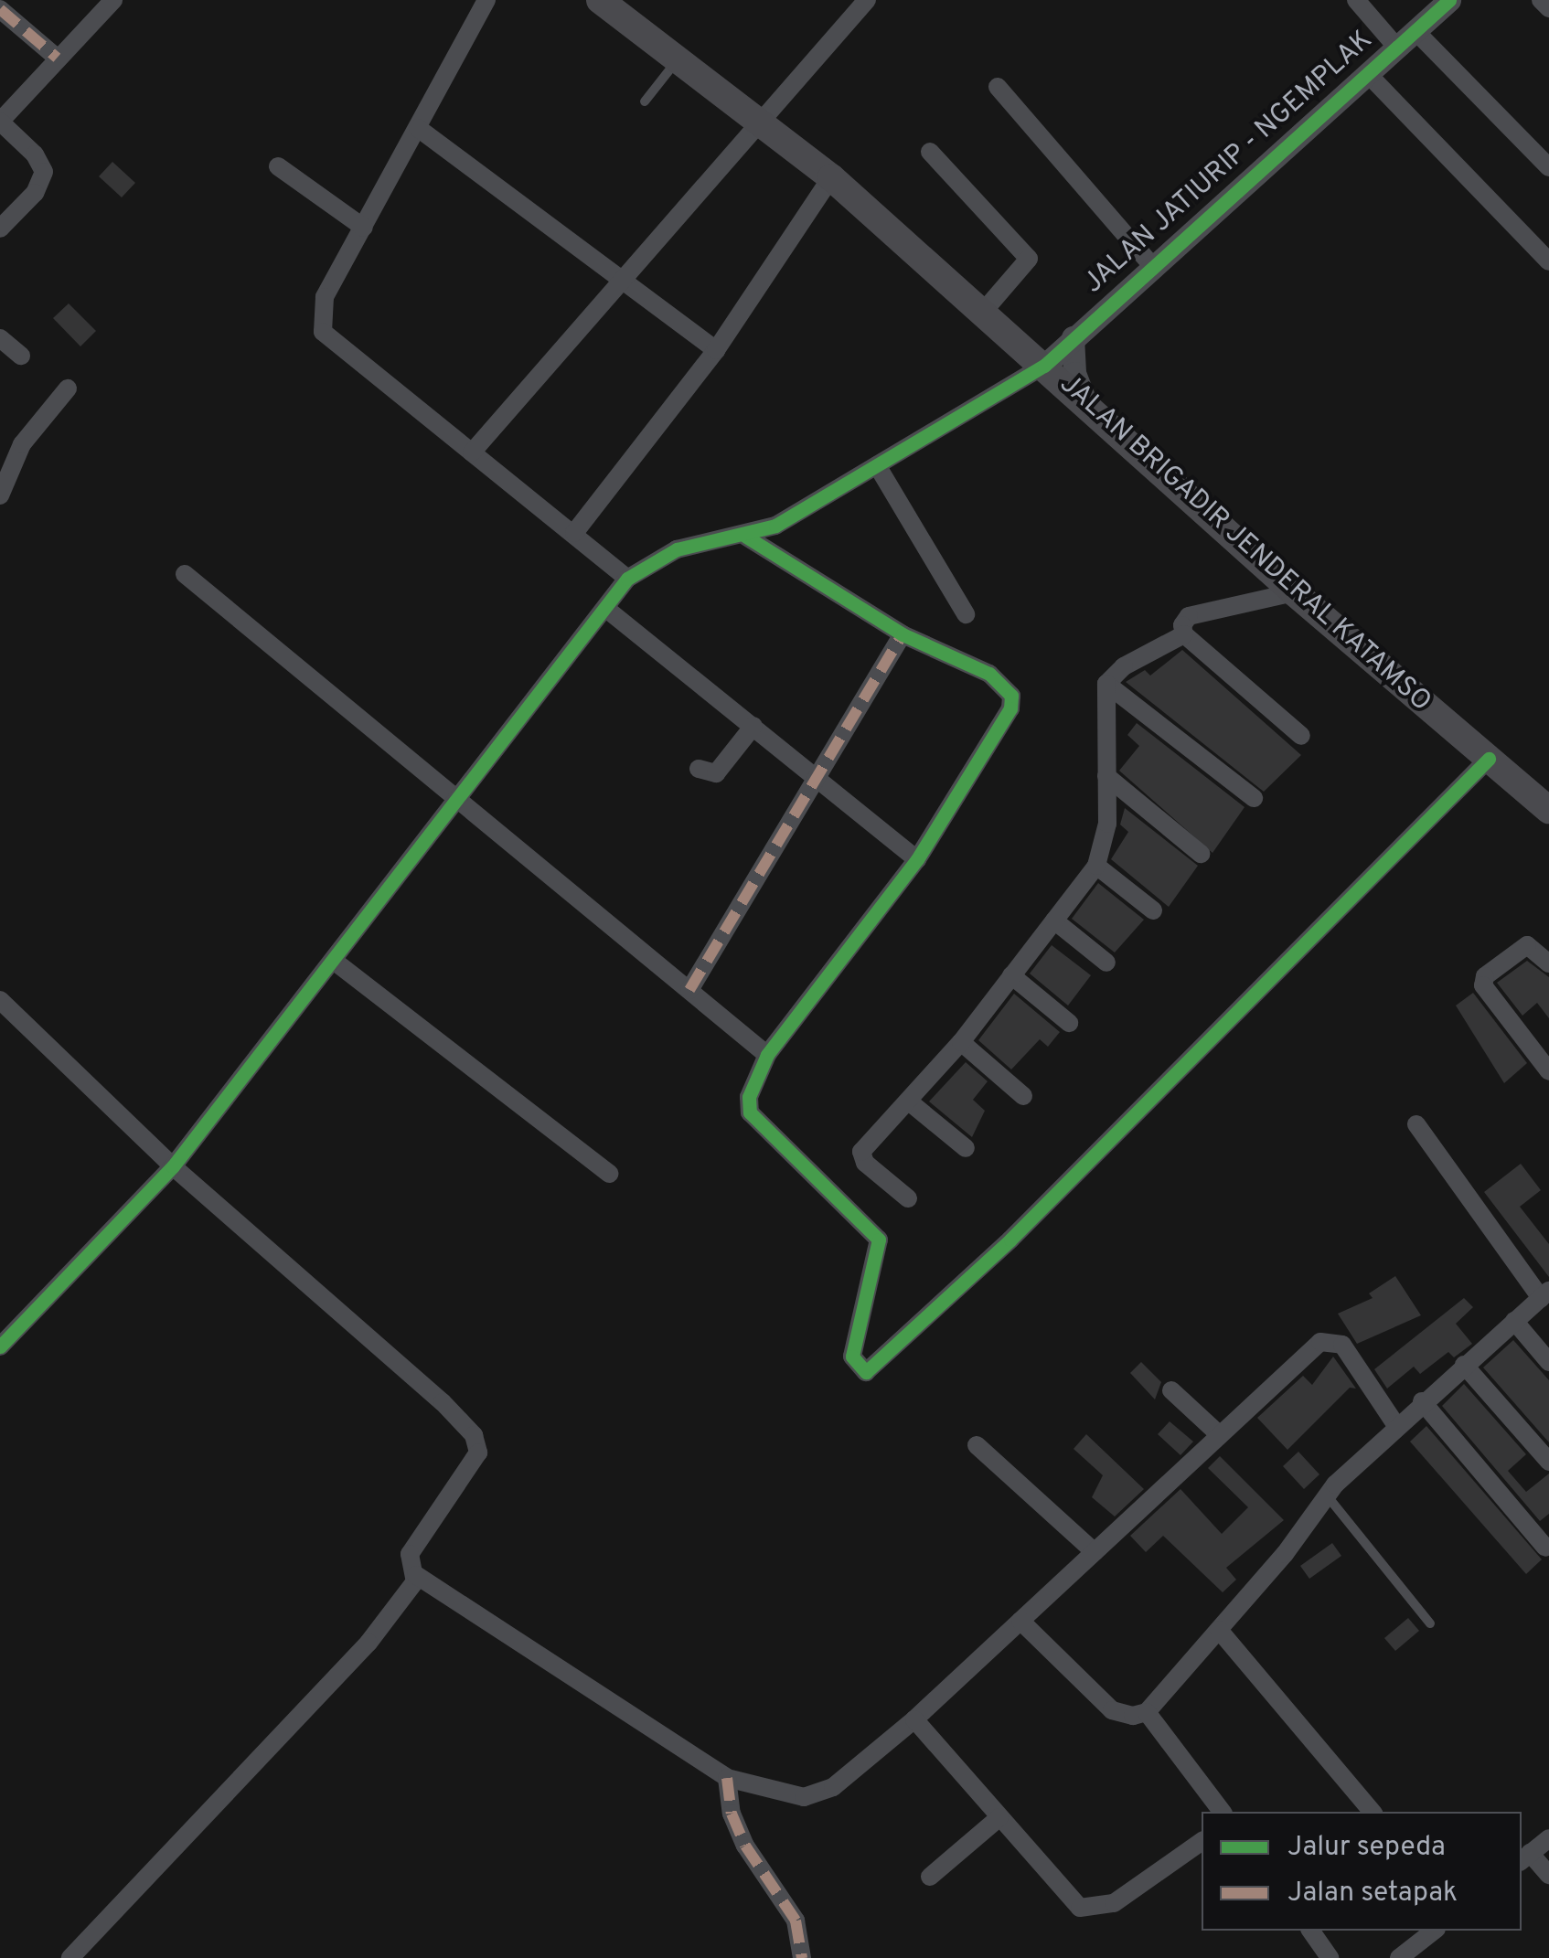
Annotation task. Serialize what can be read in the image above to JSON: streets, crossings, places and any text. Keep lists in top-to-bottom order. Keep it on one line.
{"streets":{"main road":["JALAN BRIGADIR JENDERAL KATAMSO"],"street":["JALAN JATIURIP - NGEMPLAK"]},"crossings":[["JALAN JATIURIP - NGEMPLAK","JALAN BRIGADIR JENDERAL KATAMSO"]],"legend":["Jalur sepeda","Jalan setapak"]}
